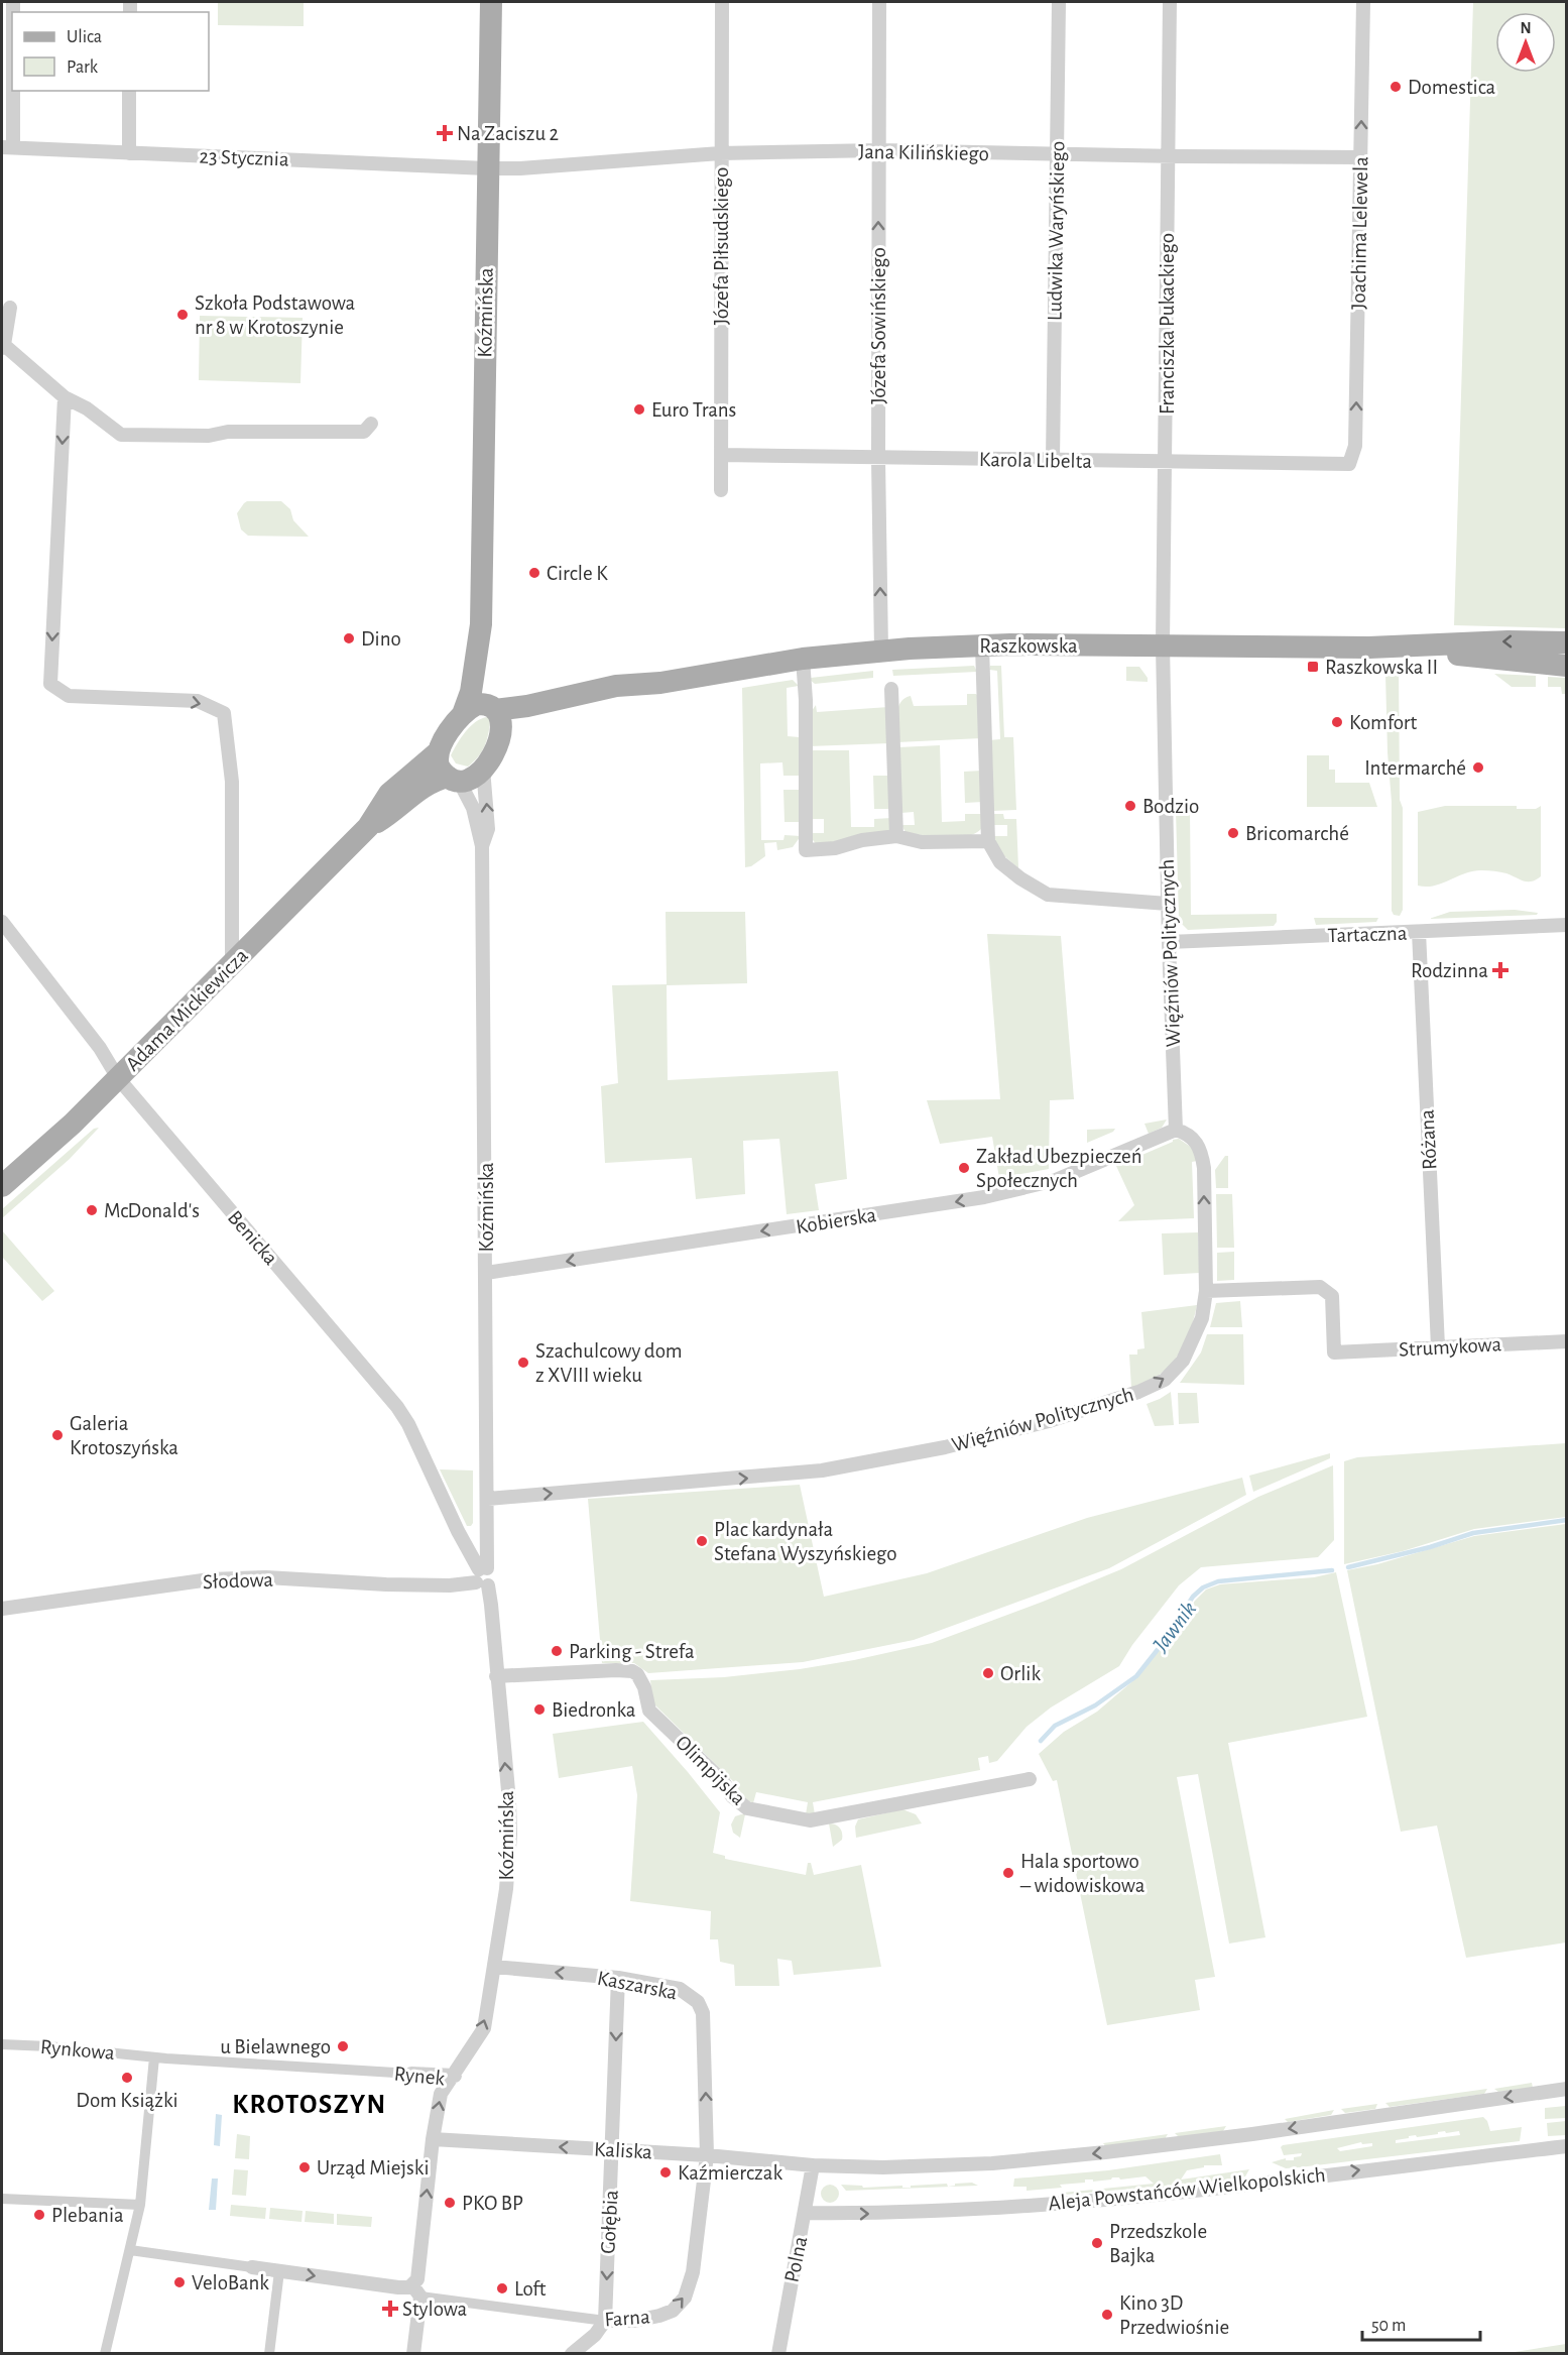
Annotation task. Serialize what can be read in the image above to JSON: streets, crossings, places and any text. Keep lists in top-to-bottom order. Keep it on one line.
{"streets":{"main road":["Koźmińska","Raszkowska","Adama Mickiewicza"],"street":["Jana Kilińskiego","23 Stycznia","Ludwika Waryńskiego","Joachima Lelewela","Józefa Piłsudskiego","Franciszka Pukackiego","Józefa Sowińskiego","Karola Libelta","Tartaczna","Więźniów Politycznych","Różana","Kobierska","Benicka","Strumykowa","Słodowa","Olimpijska","Kaszarska","Rynkowa","Rynek","Kaliska","Aleja Powstańców Wielkopolskich","Gołębia","Polna","Farna"]},"crossings":[["Jana Kilińskiego","23 Stycznia"],["Jana Kilińskiego","Ludwika Waryńskiego"],["Jana Kilińskiego","Joachima Lelewela"],["Jana Kilińskiego","Józefa Piłsudskiego"],["Jana Kilińskiego","Koźmińska"],["Jana Kilińskiego","Franciszka Pukackiego"],["Jana Kilińskiego","Józefa Sowińskiego"],["23 Stycznia","Koźmińska"],["Ludwika Waryńskiego","Karola Libelta"],["Joachima Lelewela","Karola Libelta"],["Józefa Piłsudskiego","Karola Libelta"],["Koźmińska","Raszkowska"],["Koźmińska","Więźniów Politycznych"],["Koźmińska","Adama Mickiewicza"],["Koźmińska","Kobierska"],["Koźmińska","Benicka"],["Koźmińska","Słodowa"],["Koźmińska","Olimpijska"],["Koźmińska","Kaszarska"],["Koźmińska","Rynek"],["Franciszka Pukackiego","Karola Libelta"],["Franciszka Pukackiego","Raszkowska"],["Franciszka Pukackiego","Więźniów Politycznych"],["Józefa Sowińskiego","Karola Libelta"],["Józefa Sowińskiego","Raszkowska"],["Raszkowska","Więźniów Politycznych"],["Raszkowska","Adama Mickiewicza"],["Tartaczna","Więźniów Politycznych"],["Tartaczna","Różana"],["Więźniów Politycznych","Kobierska"],["Więźniów Politycznych","Strumykowa"],["Adama Mickiewicza","Benicka"],["Różana","Strumykowa"],["Benicka","Słodowa"],["Kaszarska","Kaliska"],["Kaszarska","Gołębia"],["Kaszarska","Farna"],["Rynkowa","Rynek"],["Rynek","Kaliska"],["Rynek","Farna"],["Kaliska","Aleja Powstańców Wielkopolskich"],["Kaliska","Gołębia"],["Kaliska","Polna"],["Kaliska","Farna"],["Aleja Powstańców Wielkopolskich","Polna"],["Gołębia","Farna"]],"one_way":["Joachima Lelewela","Józefa Sowińskiego","Więźniów Politycznych","Kobierska","Rynek","Kaliska","Gołębia","Farna"],"districts":["KROTOSZYN"],"water":["Jawnik"],"places":{"other":["Domestica","Szkoła Podstawowa nr 8 w Krotoszynie","Euro Trans","Circle K","Dino","Komfort","Intermarché","Bodzio","Bricomarché","Zakład Ubezpieczeń Społecznych","McDonald's","Szachulcowy dom z XVIII wieku","Galeria Krotoszyńska","Plac kardynała Stefana Wyszyńskiego","Parking - Strefa","Orlik","Biedronka","Hala sportowo – widowiskowa","u Bielawnego","Dom Książki","Urząd Miejski","Kaźmierczak","PKO BP","Plebania","Przedszkole Bajka","VeloBank","Loft","Kino 3D Przedwiośnie"],"health":["Na Zaciszu 2","Rodzinna","Stylowa"],"transit":["Raszkowska II"]},"legend":["Ulica","Park"],"scale_bar":"50 m","north":"top"}
